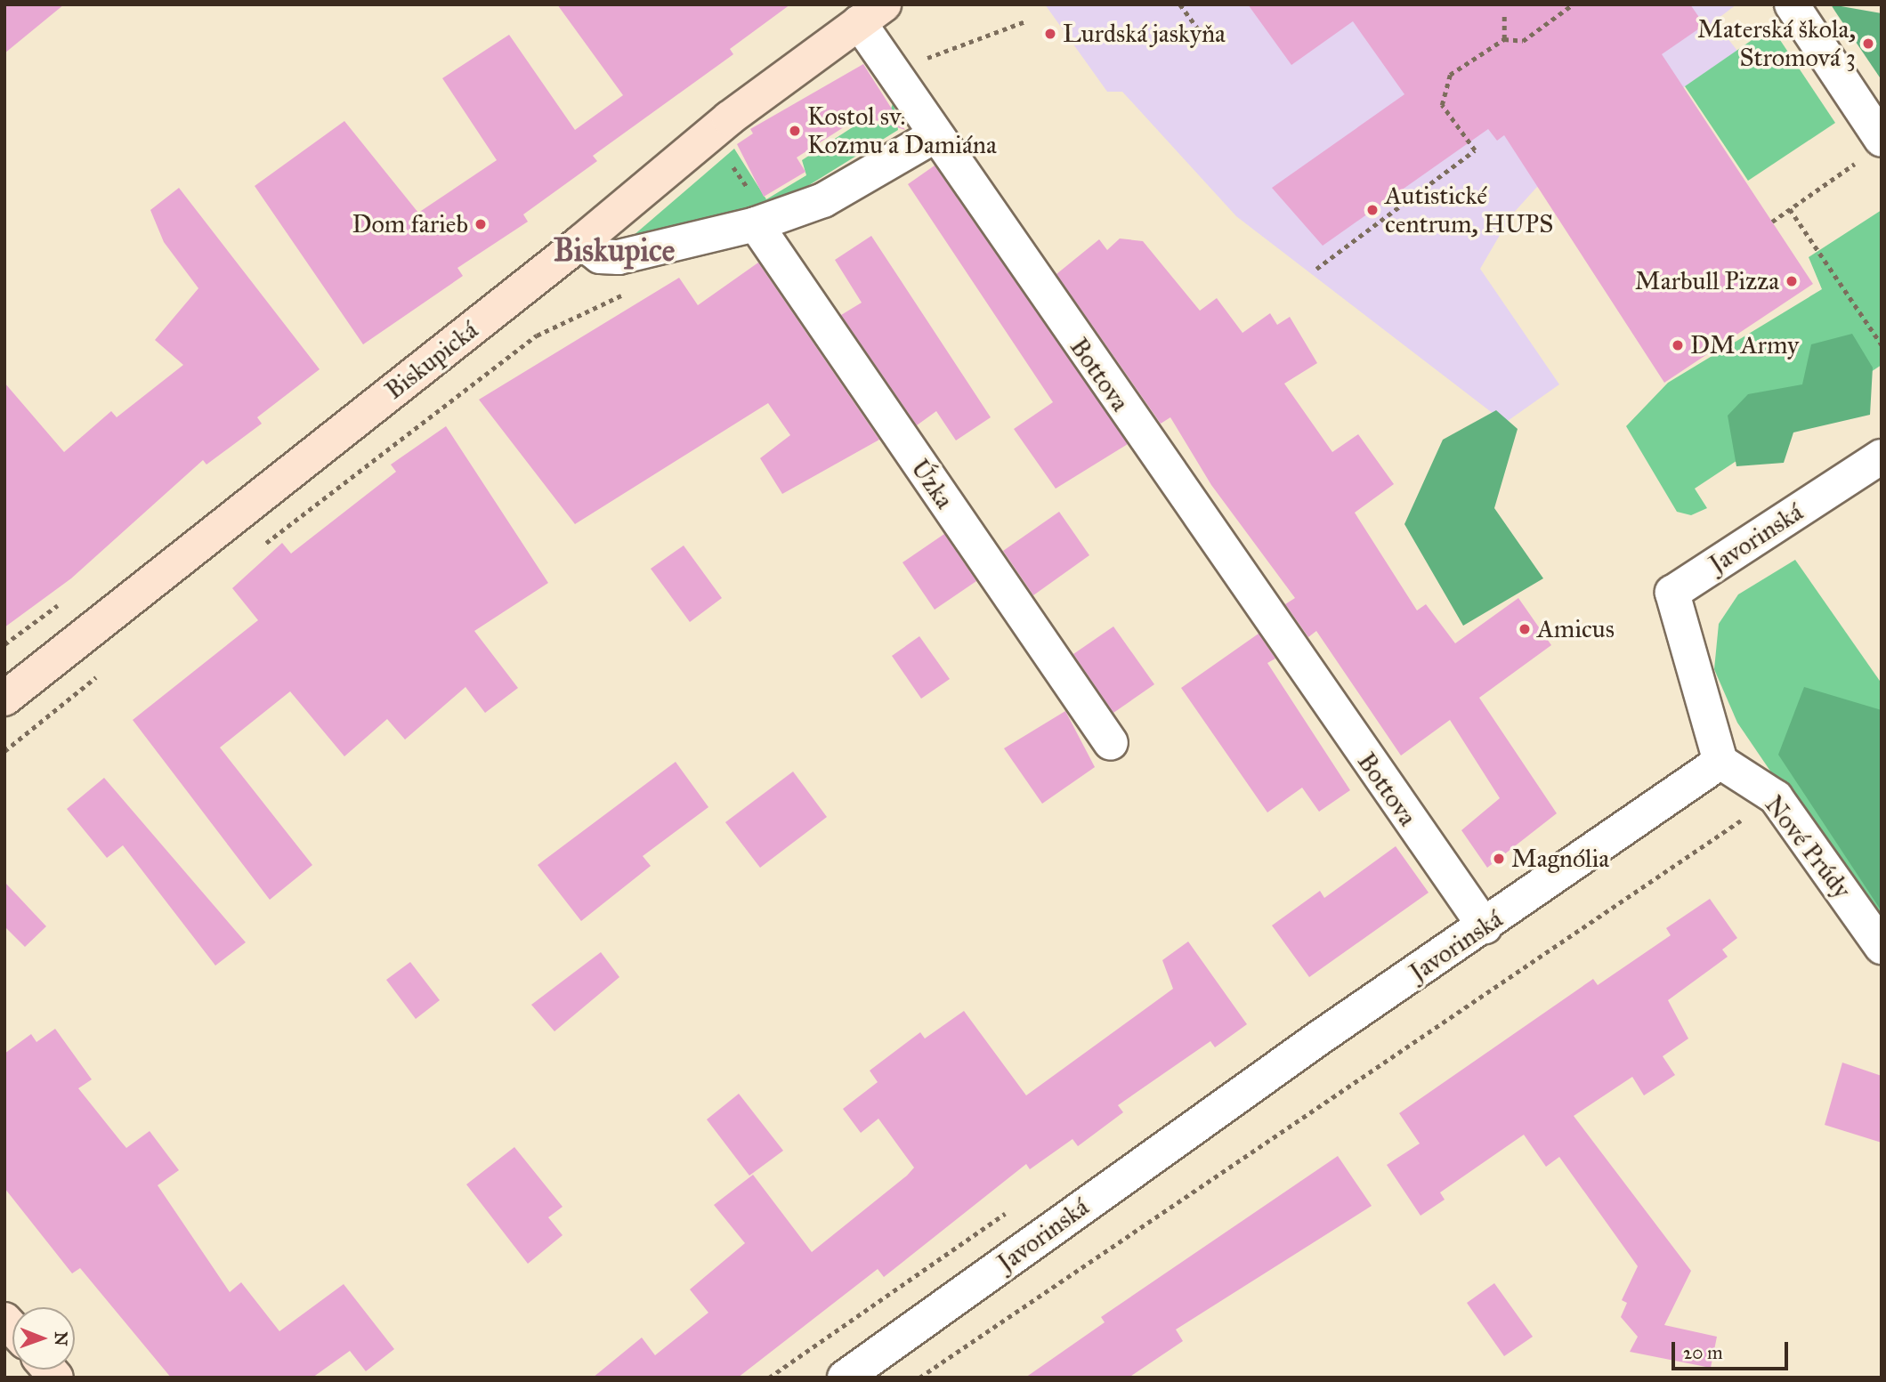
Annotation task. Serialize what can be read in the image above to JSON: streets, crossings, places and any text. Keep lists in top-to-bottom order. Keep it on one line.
{"streets":{"street":["Biskupická","Bottova","Úzka","Javorinská","Nové Prúdy"]},"crossings":[["Biskupická","Bottova"],["Bottova","Javorinská"],["Javorinská","Nové Prúdy"]],"districts":["Biskupice"],"places":["Lurdská jaskyňa","Materská škola, Stromová 3","Kostol sv. Kozmu a Damiána","Autistické centrum, HUPS","Dom farieb","Marbull Pizza","DM Army","Amicus","Magnólia"],"scale_bar":"20 m","north":"right"}
